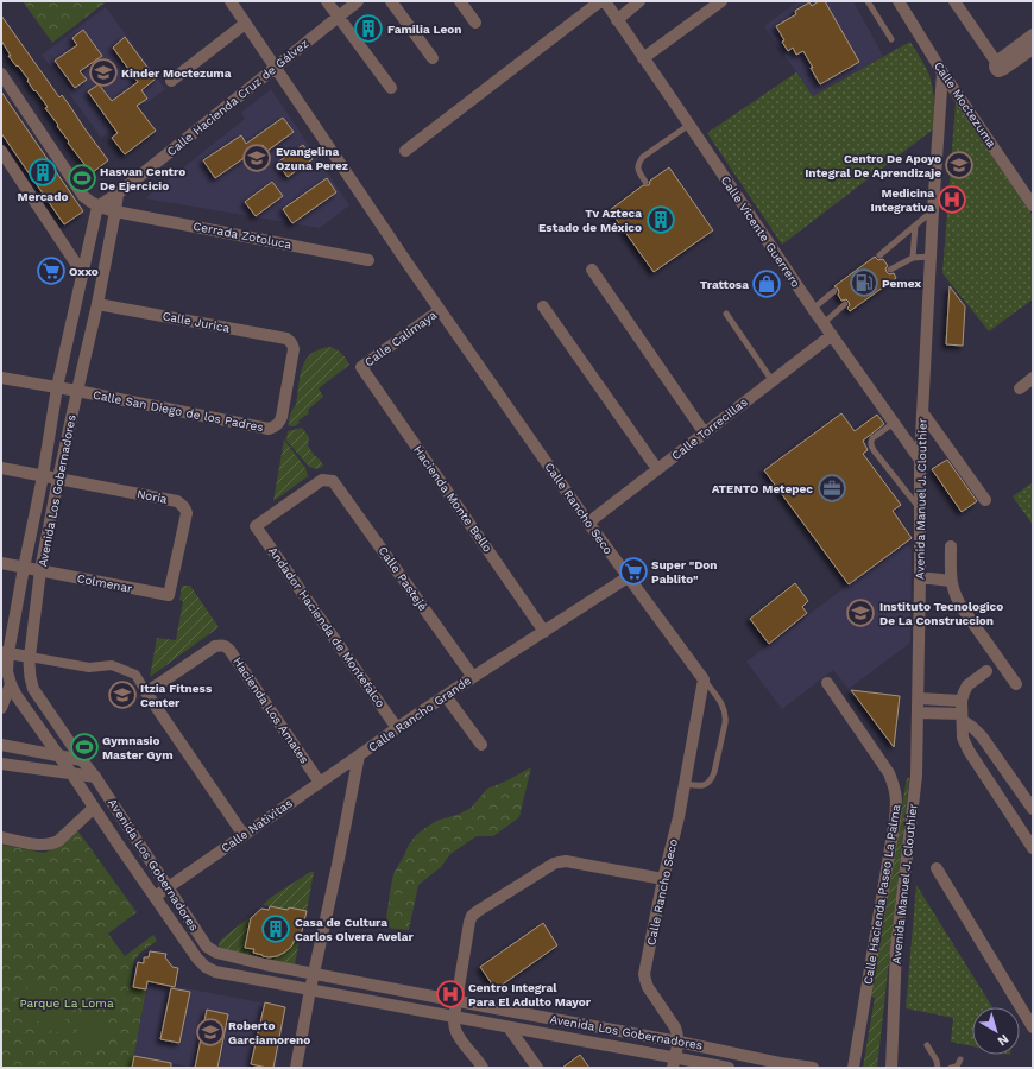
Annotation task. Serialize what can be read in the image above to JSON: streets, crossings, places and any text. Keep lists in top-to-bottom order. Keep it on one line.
{"streets":{"street":["Calle Hacienda Cruz de Gálvez","Calle Moctezuma","Calle Vicente Guerrero","Cerrada Zotoluca","Calle Jurica","Calle Calimaya","Calle San Diego de los Padres","Calle Torrecillas","Avenida Los Gobernadores","Noria","Hacienda Monte Bello","Avenida Manuel J. Clouthier","Calle Rancho Seco","Calle Pastejé","Colmenar","Andador Hacienda de Montefalco","Hacienda Los Amates","Calle Rancho Grande","Calle Nativitas","Calle Hacienda Paseo La Palma"]},"crossings":[["Calle Hacienda Cruz de Gálvez","Avenida Los Gobernadores"],["Calle Hacienda Cruz de Gálvez","Calle Rancho Seco"],["Calle Moctezuma","Avenida Manuel J. Clouthier"],["Calle Vicente Guerrero","Calle Torrecillas"],["Calle Vicente Guerrero","Avenida Manuel J. Clouthier"],["Cerrada Zotoluca","Avenida Los Gobernadores"],["Calle Jurica","Calle San Diego de los Padres"],["Calle Jurica","Avenida Los Gobernadores"],["Calle Calimaya","Hacienda Monte Bello"],["Calle Calimaya","Calle Rancho Seco"],["Calle San Diego de los Padres","Avenida Los Gobernadores"],["Calle Torrecillas","Calle Rancho Seco"],["Avenida Los Gobernadores","Noria"],["Avenida Los Gobernadores","Calle Rancho Seco"],["Avenida Los Gobernadores","Colmenar"],["Avenida Los Gobernadores","Calle Rancho Grande"],["Avenida Los Gobernadores","Calle Nativitas"],["Noria","Colmenar"],["Hacienda Monte Bello","Calle Rancho Grande"],["Calle Rancho Seco","Calle Rancho Grande"],["Calle Pastejé","Andador Hacienda de Montefalco"],["Calle Pastejé","Calle Rancho Grande"],["Andador Hacienda de Montefalco","Calle Rancho Grande"],["Hacienda Los Amates","Calle Nativitas"],["Calle Rancho Grande","Calle Nativitas"]],"parks":["Parque La Loma"],"places":{"building":["Familia Leon","Mercado","Tv Azteca Estado de México","Casa de Cultura Carlos Olvera Avelar"],"school or university":["Kinder Moctezuma","Evangelina Ozuna Perez","Centro De Apoyo Integral De Aprendizaje","Instituto Tecnologico De La Construccion","Itzia Fitness Center","Roberto Garciamoreno"],"sports":["Hasvan Centro De Ejercicio","Gymnasio Master Gym"],"hospital":["Medicina Integrativa","Centro Integral Para El Adulto Mayor"],"supermarket":["Oxxo","Super \"Don Pablito\""],"fuel station":["Pemex"],"shop":["Trattosa"],"office":["ATENTO Metepec"]},"north":"bottom right"}
